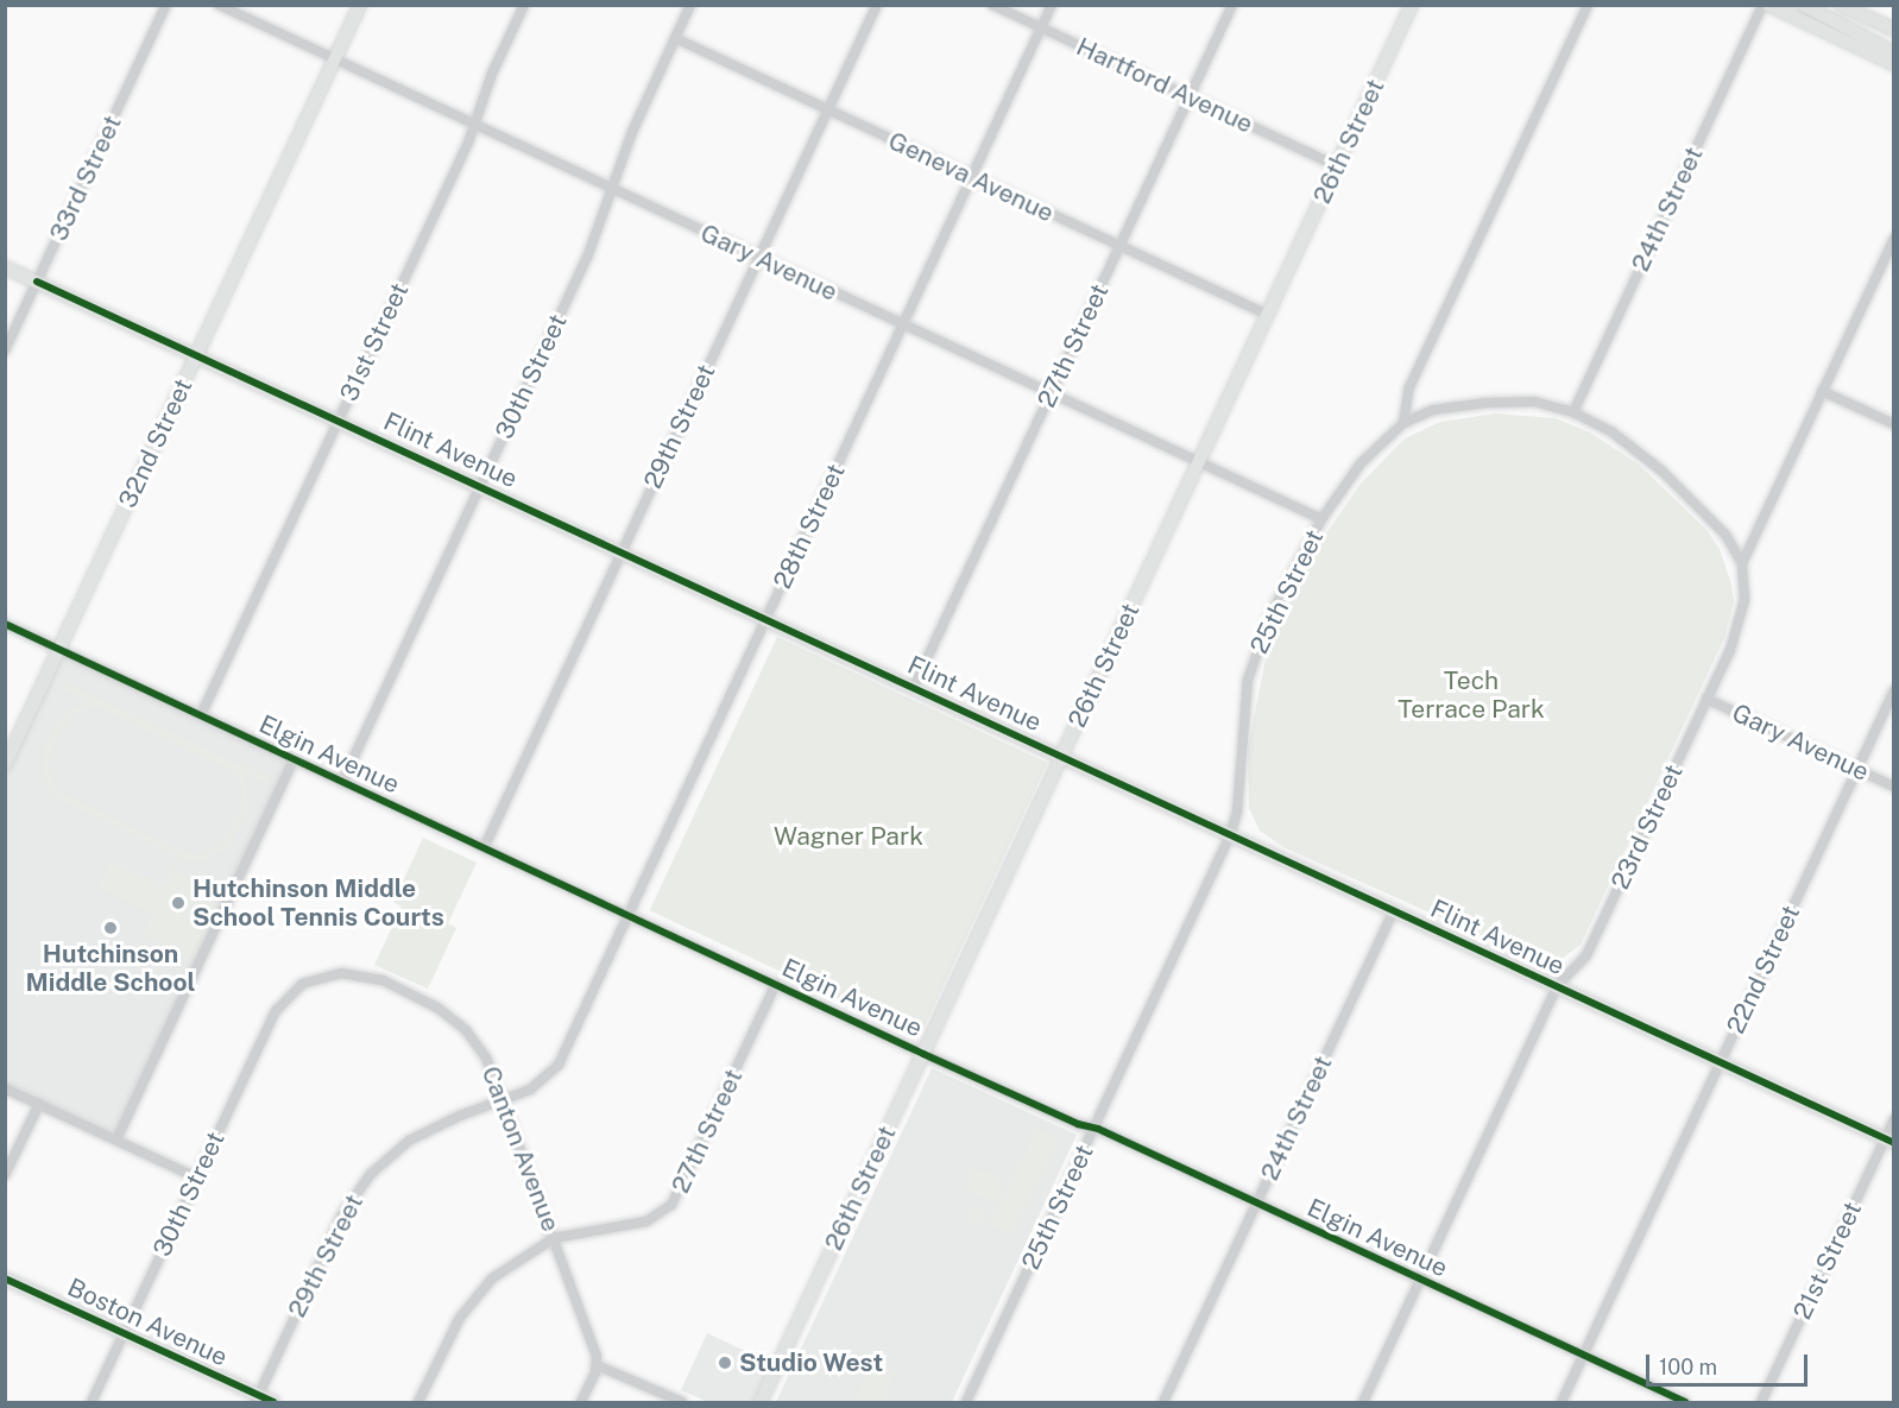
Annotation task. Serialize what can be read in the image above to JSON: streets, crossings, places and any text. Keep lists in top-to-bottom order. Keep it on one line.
{"streets":{"street":["Hartford Avenue","26th Street","Geneva Avenue","33rd Street","24th Street","Gary Avenue","31st Street","27th Street","30th Street","29th Street","32nd Street","Flint Avenue","28th Street","25th Street","Elgin Avenue","23rd Street","22nd Street","Canton Avenue","21st Street","Boston Avenue"]},"crossings":[["Hartford Avenue","26th Street"],["Hartford Avenue","27th Street"],["Hartford Avenue","28th Street"],["26th Street","Geneva Avenue"],["26th Street","Gary Avenue"],["26th Street","Flint Avenue"],["26th Street","Elgin Avenue"],["Geneva Avenue","27th Street"],["Geneva Avenue","30th Street"],["Geneva Avenue","29th Street"],["Geneva Avenue","28th Street"],["33rd Street","Flint Avenue"],["24th Street","Flint Avenue"],["24th Street","Elgin Avenue"],["Gary Avenue","31st Street"],["Gary Avenue","27th Street"],["Gary Avenue","30th Street"],["Gary Avenue","29th Street"],["Gary Avenue","32nd Street"],["Gary Avenue","28th Street"],["Gary Avenue","25th Street"],["Gary Avenue","23rd Street"],["Gary Avenue","22nd Street"],["31st Street","Flint Avenue"],["31st Street","Elgin Avenue"],["27th Street","Flint Avenue"],["27th Street","Elgin Avenue"],["27th Street","Canton Avenue"],["30th Street","Flint Avenue"],["30th Street","Elgin Avenue"],["30th Street","Canton Avenue"],["30th Street","Boston Avenue"],["29th Street","Flint Avenue"],["29th Street","28th Street"],["29th Street","Elgin Avenue"],["29th Street","Canton Avenue"],["29th Street","Boston Avenue"],["32nd Street","Flint Avenue"],["32nd Street","Elgin Avenue"],["Flint Avenue","28th Street"],["Flint Avenue","25th Street"],["Flint Avenue","23rd Street"],["Flint Avenue","22nd Street"],["Flint Avenue","21st Street"],["28th Street","Elgin Avenue"],["28th Street","Canton Avenue"],["25th Street","Elgin Avenue"],["Elgin Avenue","23rd Street"],["Elgin Avenue","22nd Street"]],"parks":["Tech Terrace Park","Wagner Park"],"places":["Hutchinson Middle School Tennis Courts","Hutchinson Middle School","Studio West"],"scale_bar":"100 m"}
